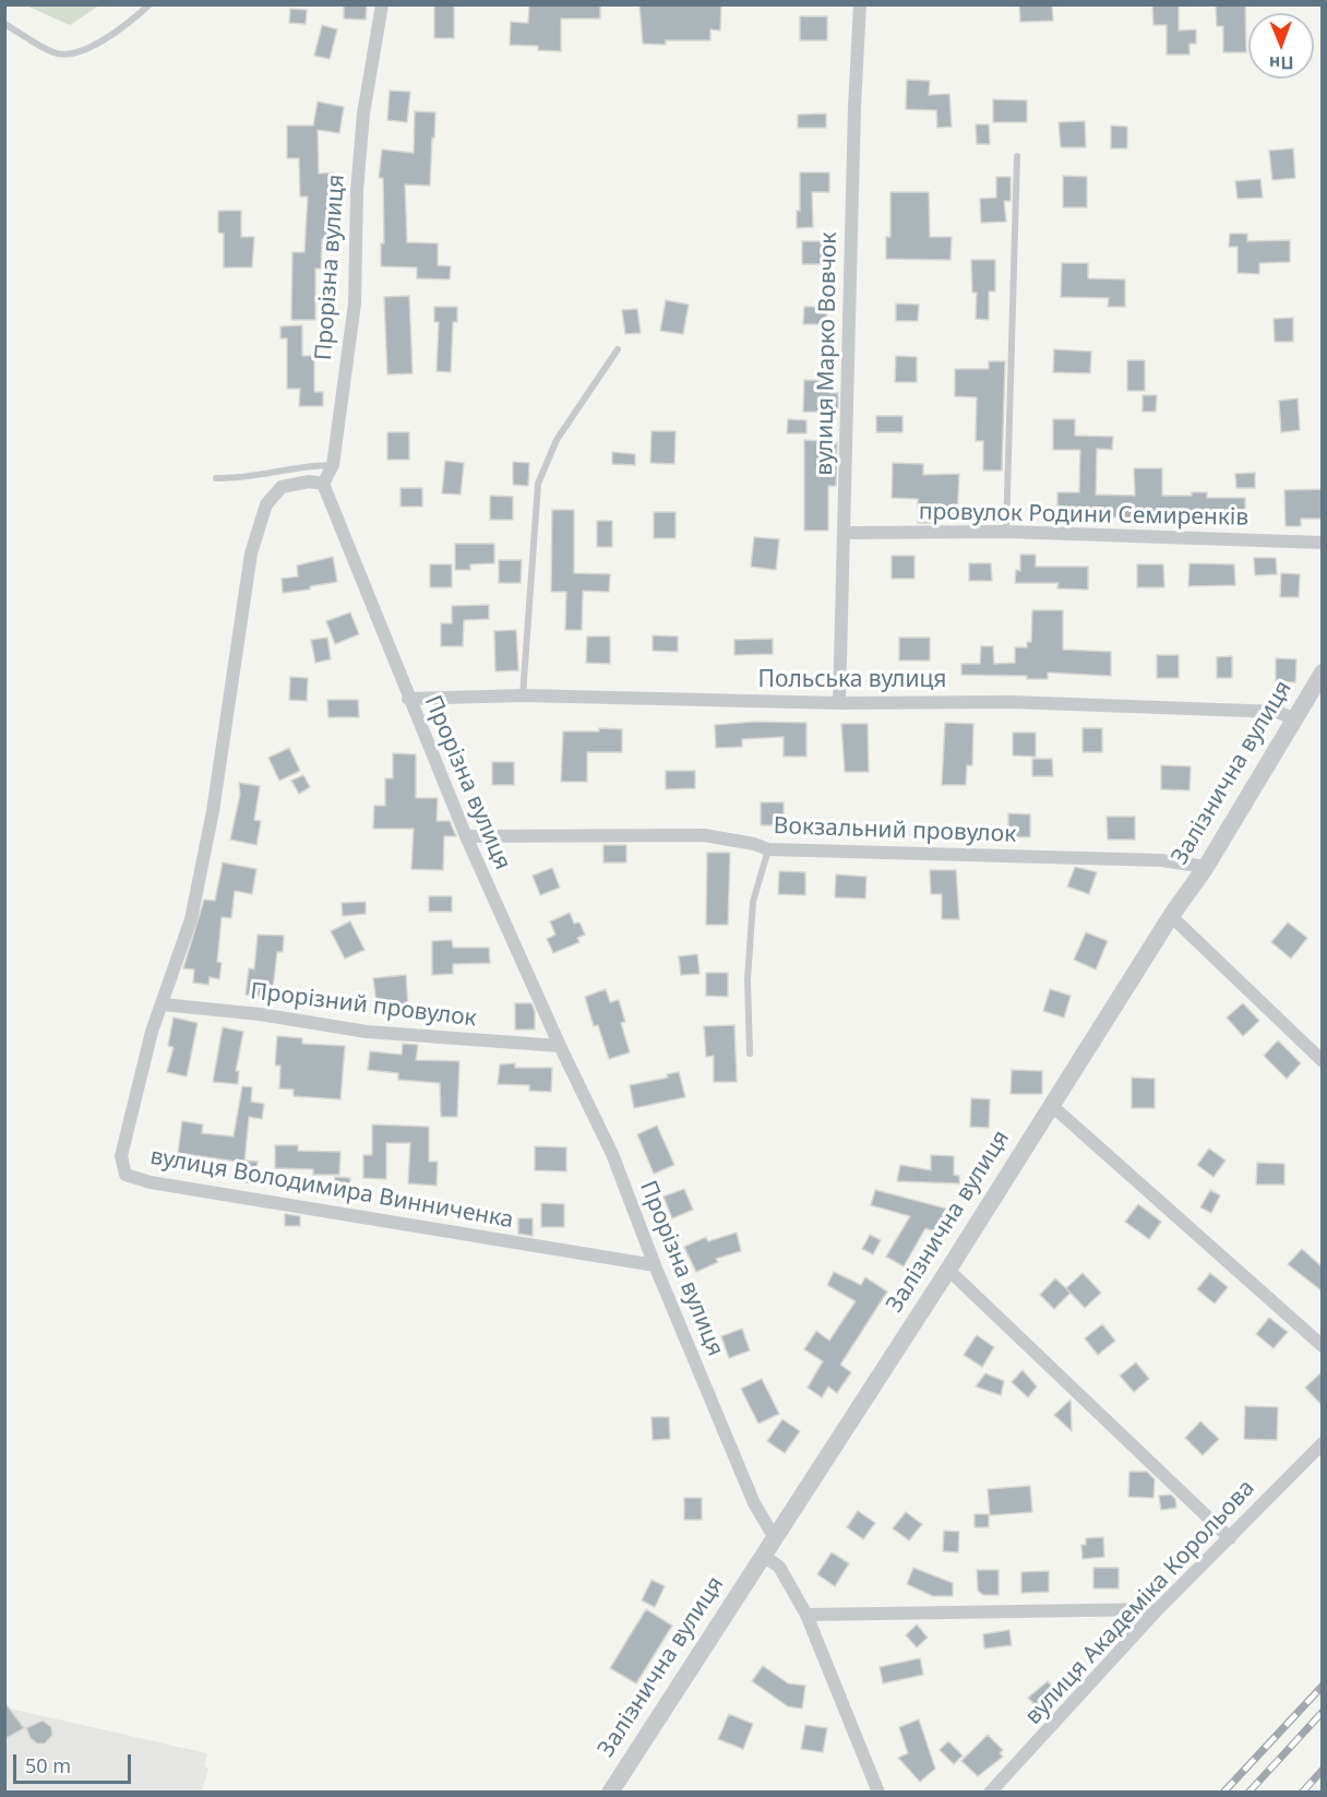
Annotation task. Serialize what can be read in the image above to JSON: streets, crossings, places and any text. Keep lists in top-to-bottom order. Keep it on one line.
{"streets":{"street":["Прорізна вулиця","вулиця Марко Вовчок","провулок Родини Семиренків","Польська вулиця","Залізнична вулиця","Вокзальний провулок","Прорізний провулок","вулиця Володимира Винниченка","вулиця Академіка Корольова"]},"crossings":[["Прорізна вулиця","Польська вулиця"],["Прорізна вулиця","Залізнична вулиця"],["Прорізна вулиця","Вокзальний провулок"],["Прорізна вулиця","Прорізний провулок"],["Прорізна вулиця","вулиця Володимира Винниченка"],["вулиця Марко Вовчок","провулок Родини Семиренків"],["вулиця Марко Вовчок","Польська вулиця"],["Польська вулиця","Залізнична вулиця"],["Залізнична вулиця","Вокзальний провулок"],["Прорізний провулок","вулиця Володимира Винниченка"]],"scale_bar":"50 m","north":"bottom"}
